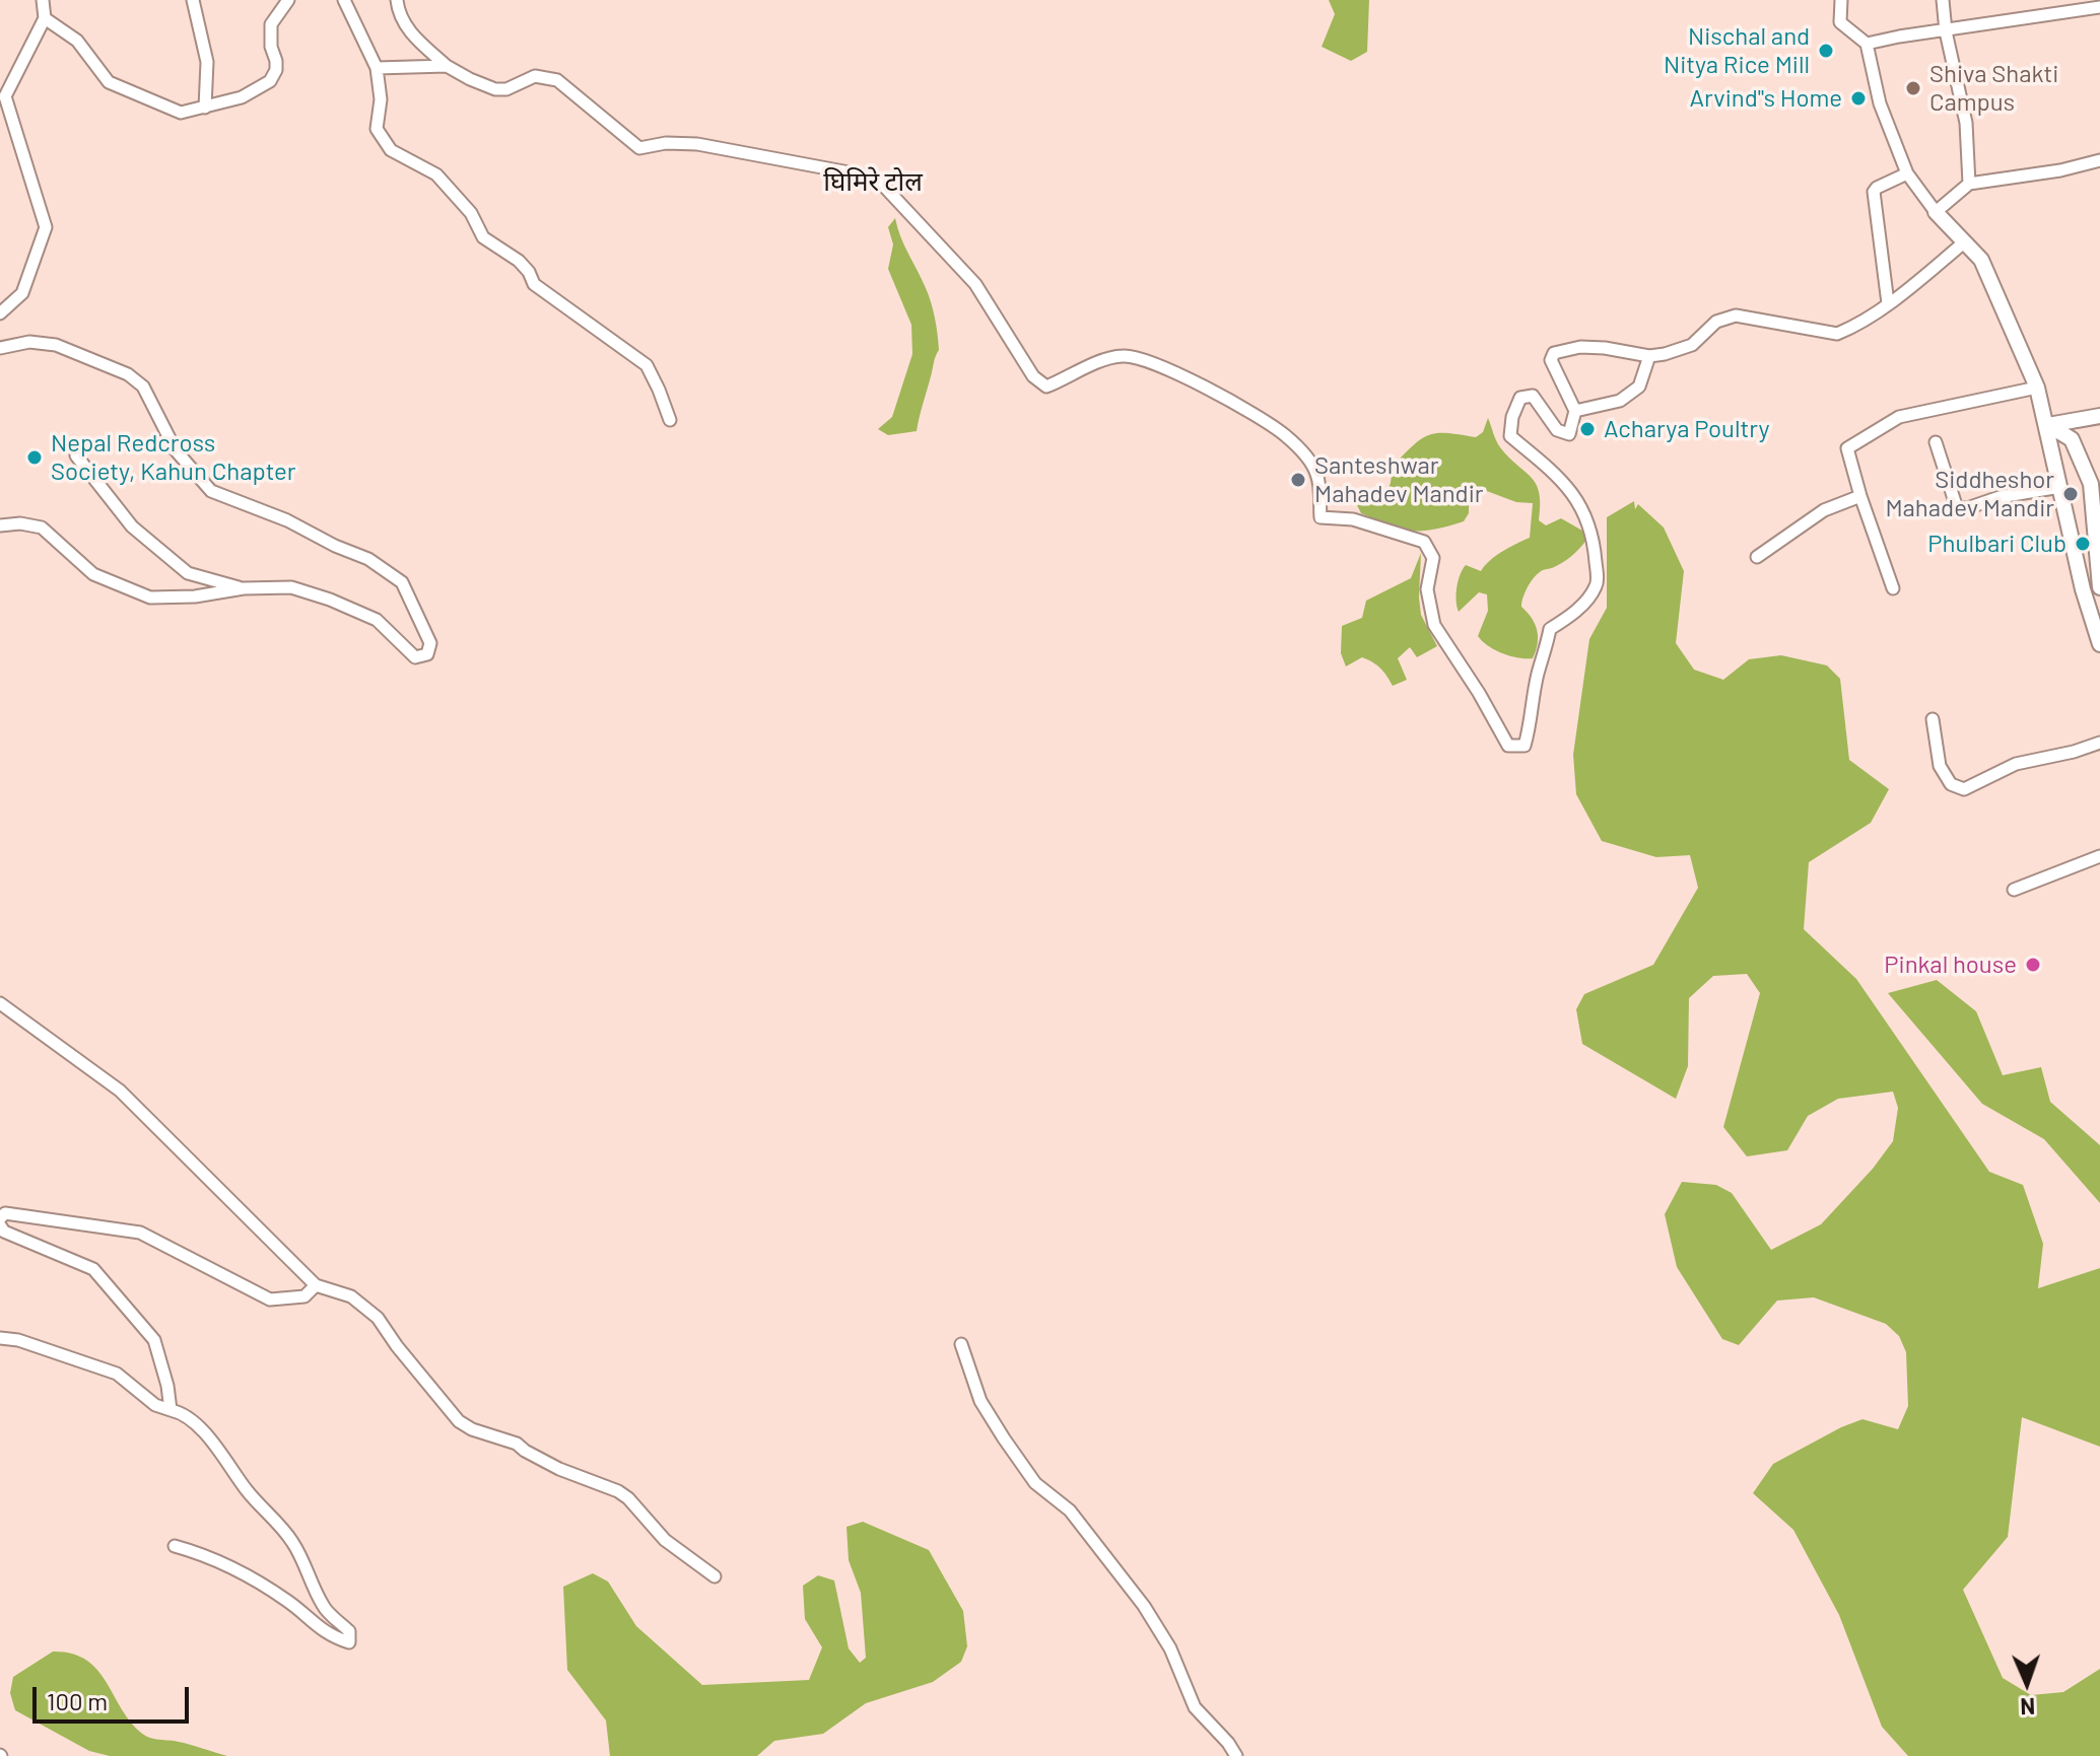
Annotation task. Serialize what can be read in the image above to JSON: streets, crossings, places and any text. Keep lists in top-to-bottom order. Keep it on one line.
{"districts":["घिमिरे टोल"],"places":["Nischal and Nitya Rice Mill","Shiva Shakti Campus","Arvind\"s Home","Acharya Poultry","Nepal Redcross Society, Kahun Chapter","Santeshwar Mahadev Mandir","Siddheshor Mahadev Mandir","Phulbari Club","Pinkal house"],"scale_bar":"100 m","north":"bottom"}
